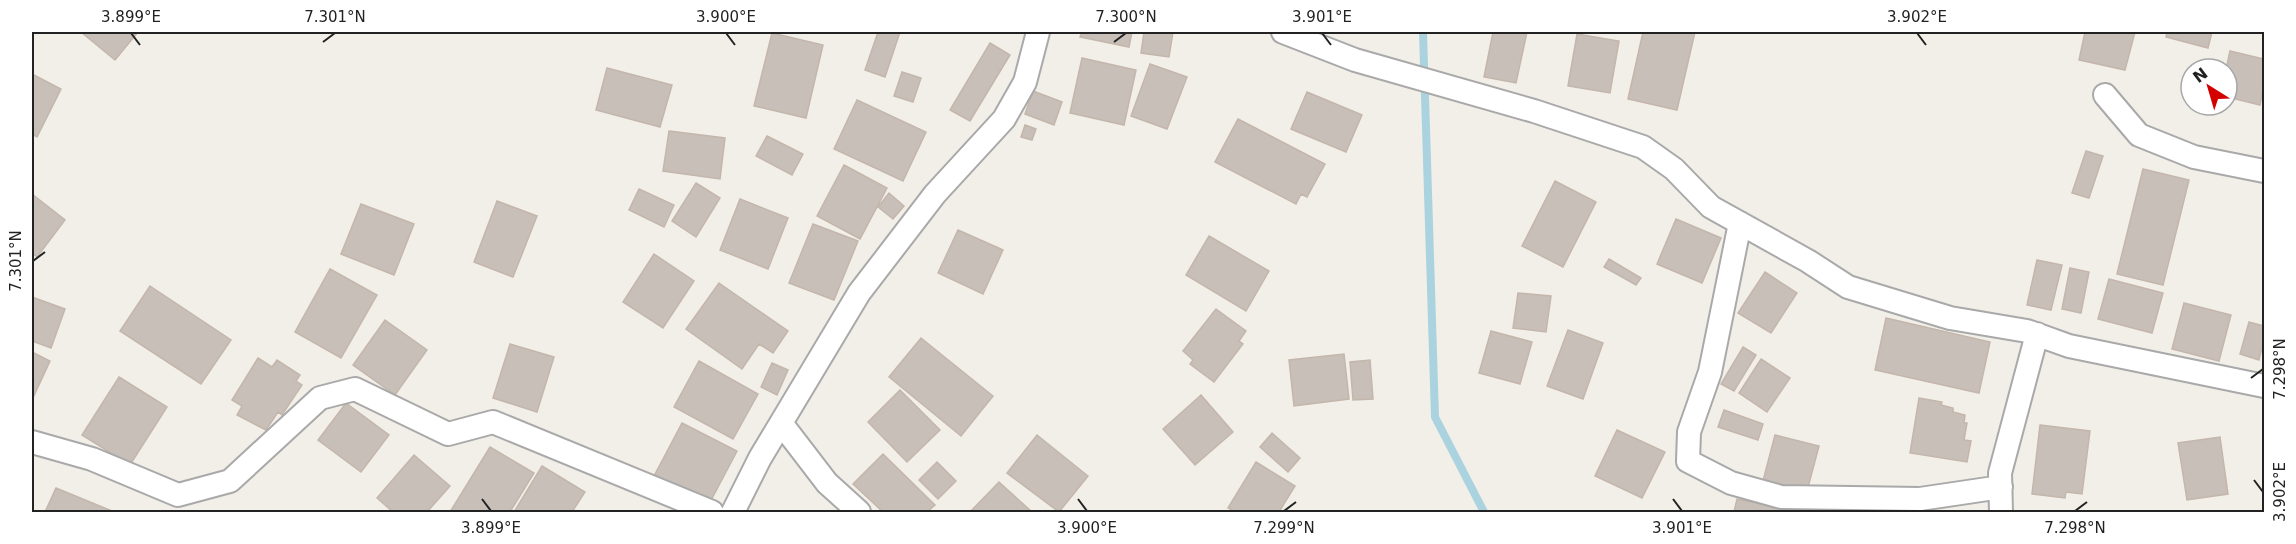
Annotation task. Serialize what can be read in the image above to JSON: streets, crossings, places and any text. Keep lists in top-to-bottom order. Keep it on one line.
{"north":"top left","coordinates":["3.899°E","7.301°N","3.900°E","7.300°N","3.901°E","3.902°E","7.298°N","7.299°N"]}
